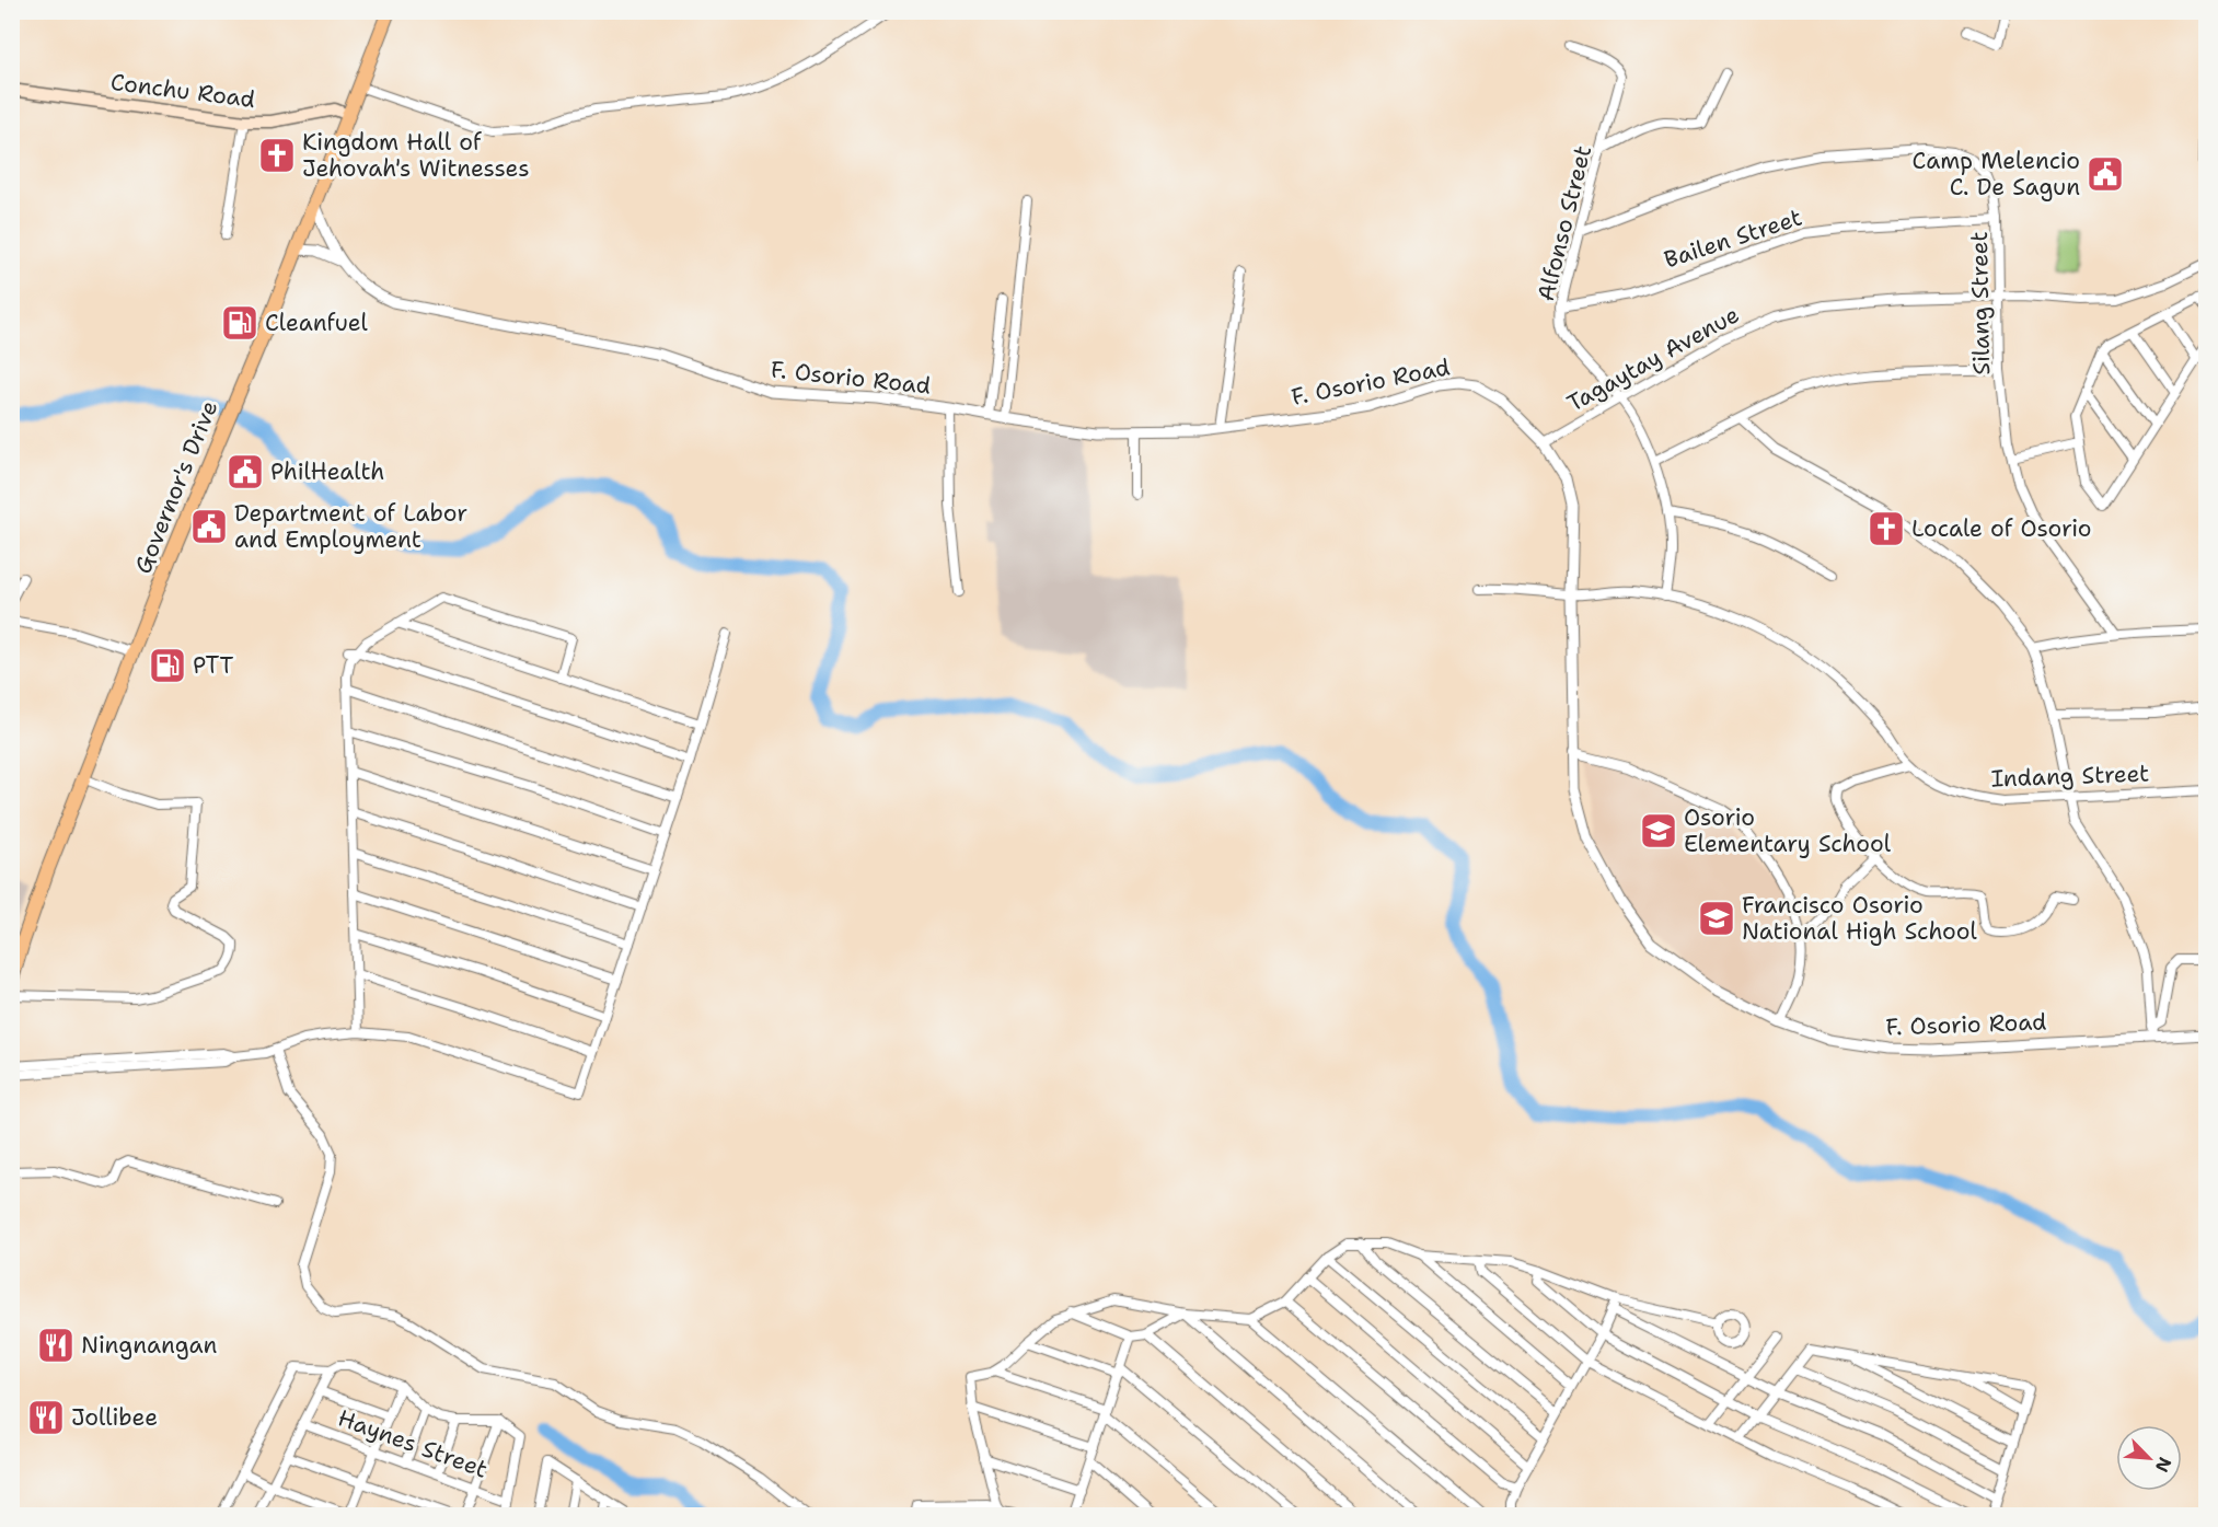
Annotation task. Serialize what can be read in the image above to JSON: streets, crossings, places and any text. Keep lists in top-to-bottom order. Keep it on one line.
{"streets":{"main road":["Conchu Road","Governor's Drive"],"street":["Alfonso Street","Bailen Street","Silang Street","Tagaytay Avenue","F. Osorio Road","Indang Street","Haynes Street"]},"crossings":[["Conchu Road","Governor's Drive"],["Alfonso Street","Bailen Street"],["Alfonso Street","Silang Street"],["Alfonso Street","Tagaytay Avenue"],["Alfonso Street","Indang Street"],["Bailen Street","Silang Street"],["Silang Street","Tagaytay Avenue"],["Tagaytay Avenue","F. Osorio Road"],["F. Osorio Road","Governor's Drive"],["F. Osorio Road","Indang Street"]],"places":{"church":["Kingdom Hall of Jehovah's Witnesses","Locale of Osorio"],"public building":["Camp Melencio C. De Sagun","PhilHealth","Department of Labor and Employment"],"fuel station":["Cleanfuel","PTT"],"school or university":["Osorio Elementary School","Francisco Osorio National High School"],"restaurant":["Ningnangan","Jollibee"]},"north":"bottom right"}
